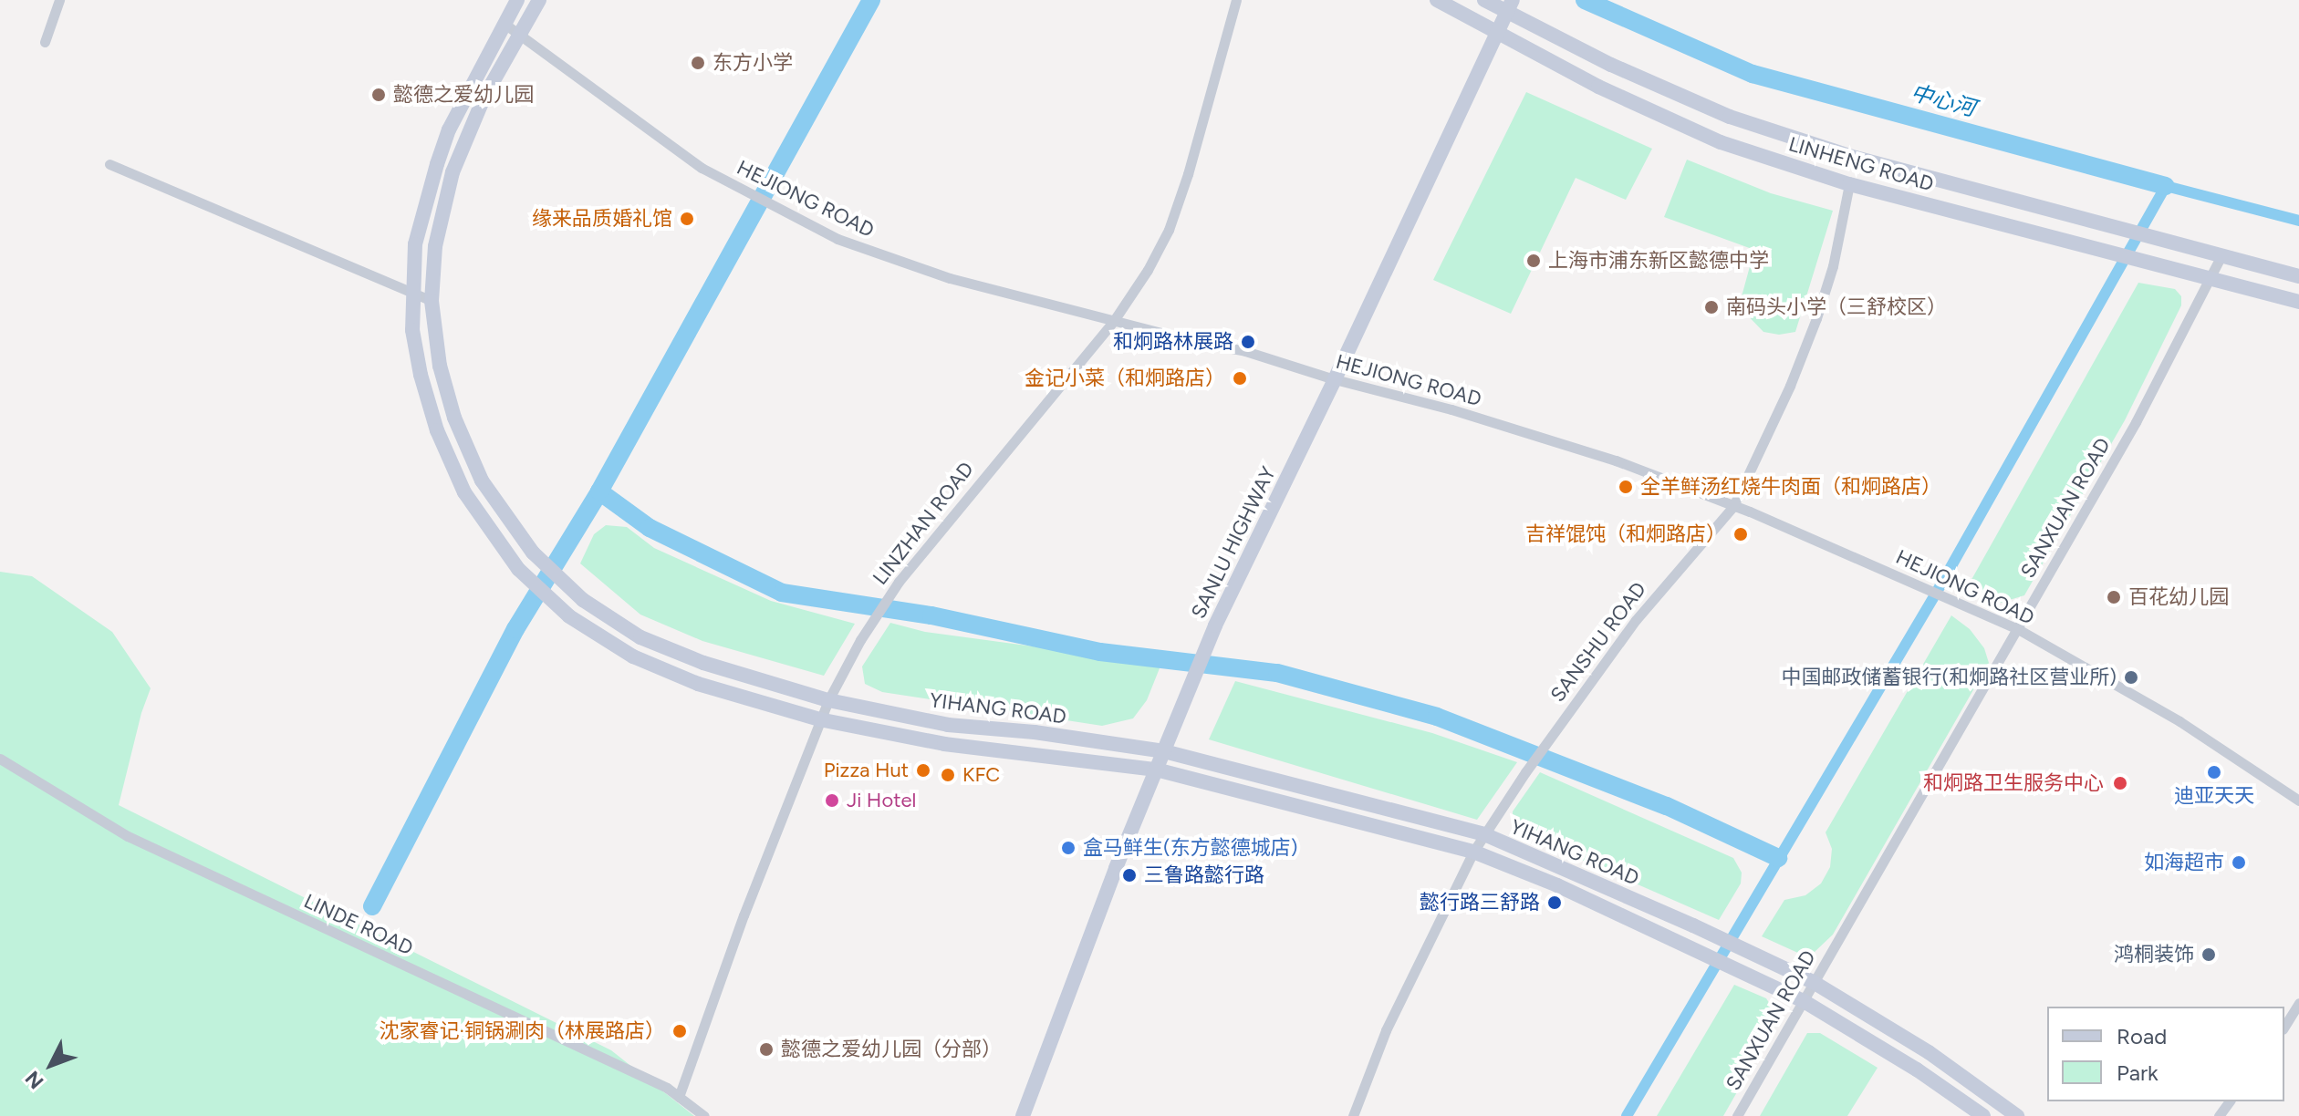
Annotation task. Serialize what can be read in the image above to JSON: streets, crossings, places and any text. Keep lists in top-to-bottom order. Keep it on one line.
{"streets":{"street":["LINHENG ROAD","HEJIONG ROAD","SANXUAN ROAD","LINZHAN ROAD","SANLU HIGHWAY","SANSHU ROAD","YIHANG ROAD","LINDE ROAD"]},"crossings":[["LINHENG ROAD","SANXUAN ROAD"],["LINHENG ROAD","SANLU HIGHWAY"],["LINHENG ROAD","SANSHU ROAD"],["HEJIONG ROAD","SANXUAN ROAD"],["HEJIONG ROAD","LINZHAN ROAD"],["HEJIONG ROAD","SANLU HIGHWAY"],["HEJIONG ROAD","SANSHU ROAD"],["HEJIONG ROAD","YIHANG ROAD"],["SANXUAN ROAD","YIHANG ROAD"],["LINZHAN ROAD","YIHANG ROAD"],["LINZHAN ROAD","LINDE ROAD"],["SANLU HIGHWAY","YIHANG ROAD"],["SANSHU ROAD","YIHANG ROAD"]],"water":["中心河"],"places":["东方小学","懿德之爱幼儿园","缘来品质婚礼馆","上海市浦东新区懿德中学","南码头小学（三舒校区）","和炯路林展路","金记小菜（和炯路店）","全羊鲜汤红烧牛肉面（和炯路店）","吉祥馄饨（和炯路店）","百花幼儿园","中国邮政储蓄银行(和炯路社区营业所)","Pizza Hut","迪亚天天","KFC","和炯路卫生服务中心","Ji Hotel","盒马鲜生(东方懿德城店)","如海超市","三鲁路懿行路","懿行路三舒路","鸿桐装饰","沈家睿记·铜锅涮肉（林展路店）","懿德之爱幼儿园（分部）"],"legend":["Road","Park"],"north":"bottom left"}
